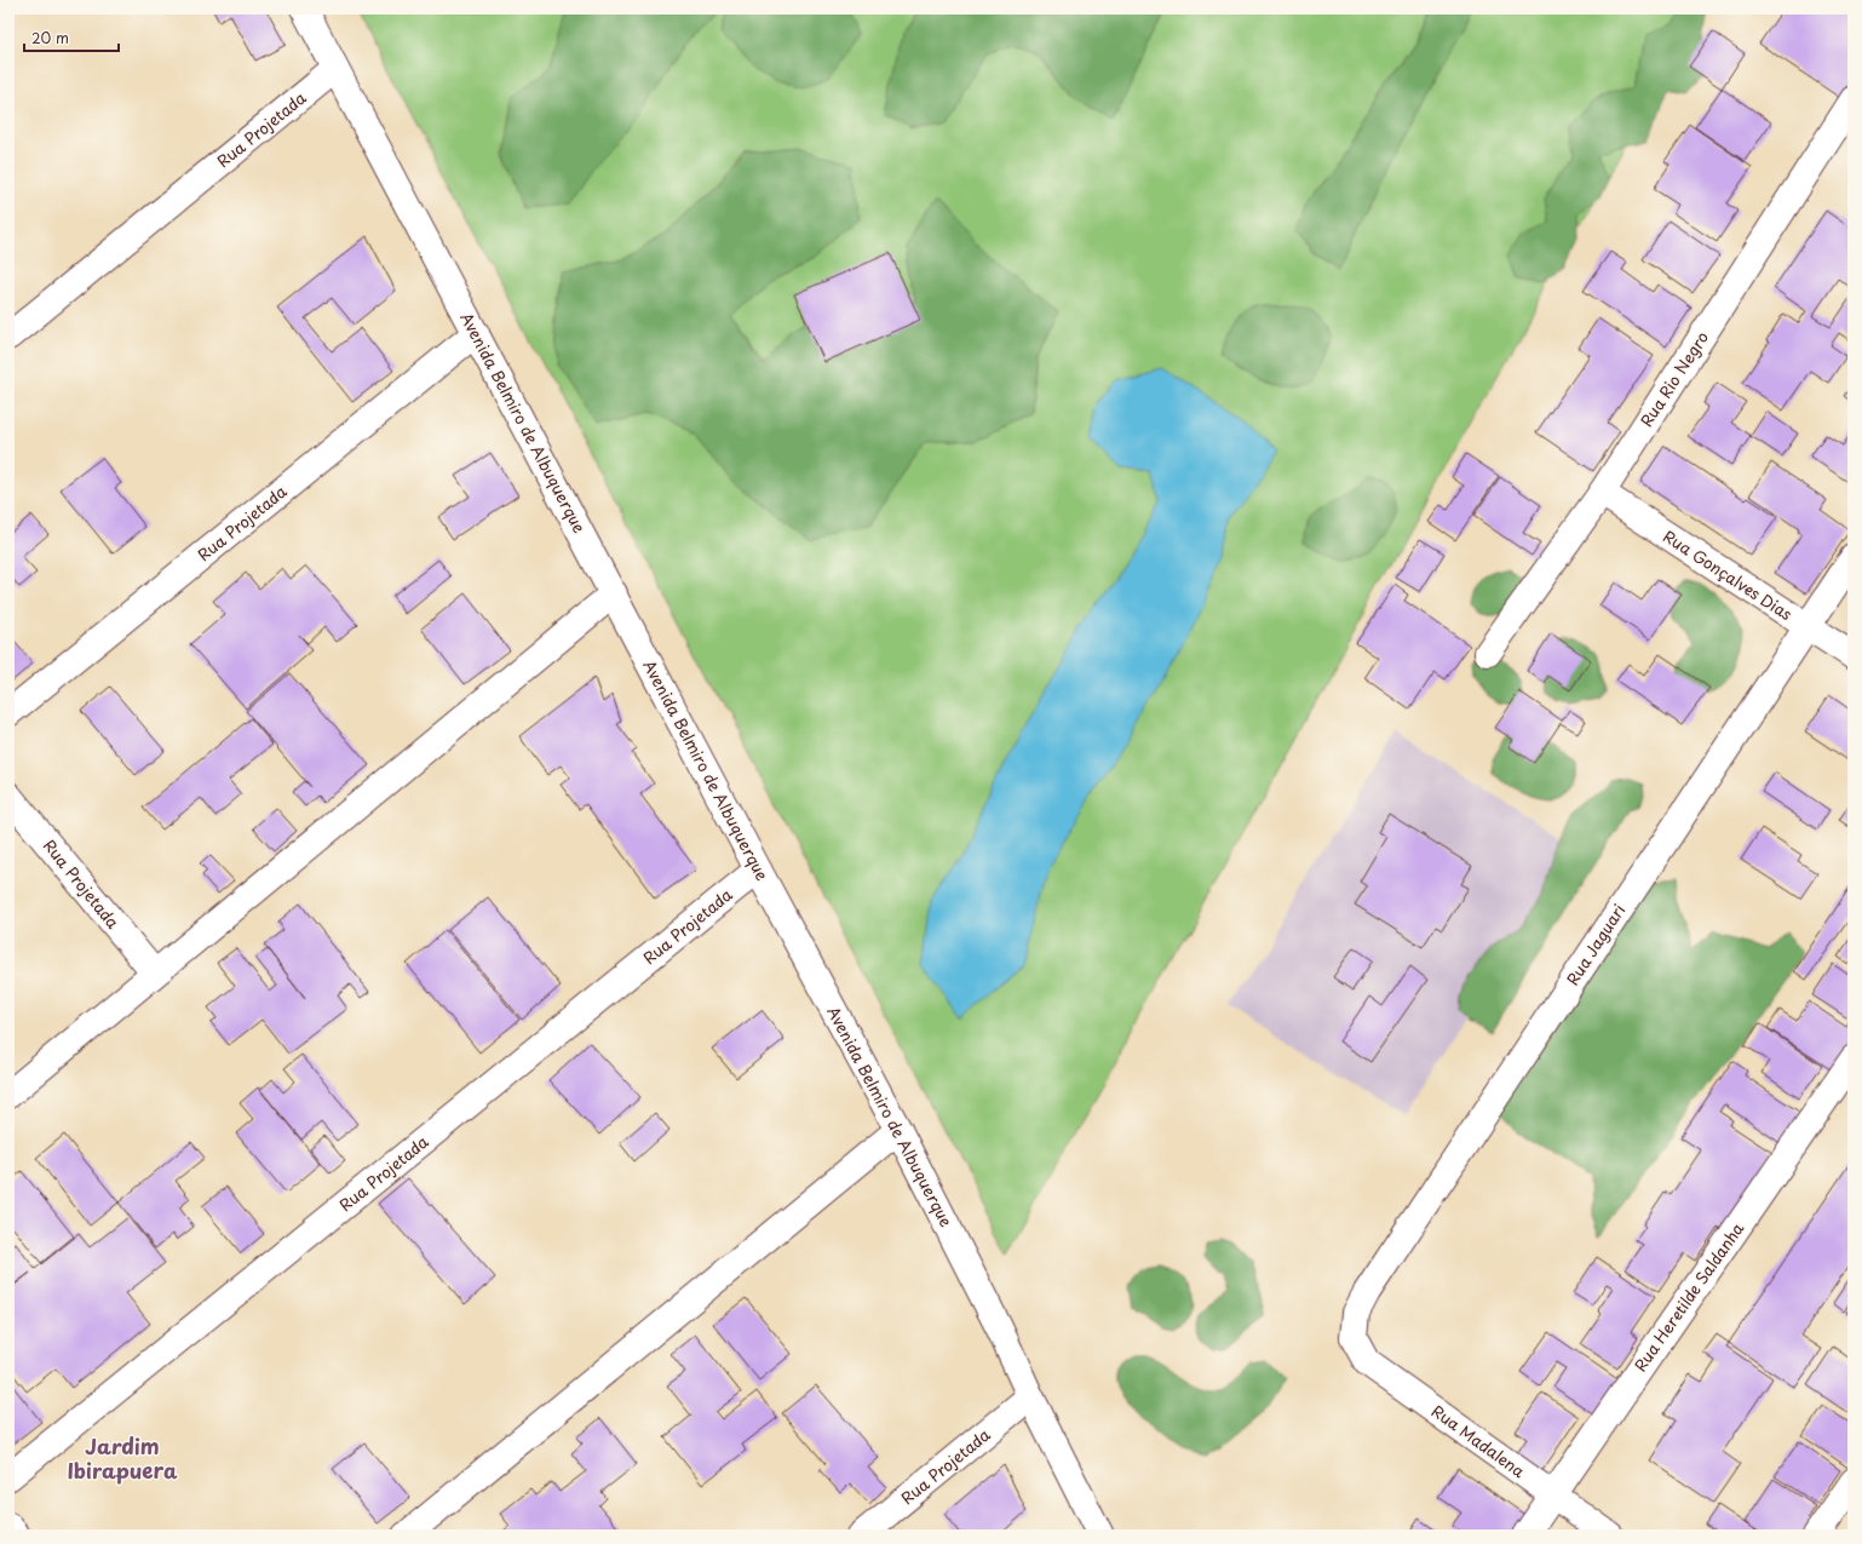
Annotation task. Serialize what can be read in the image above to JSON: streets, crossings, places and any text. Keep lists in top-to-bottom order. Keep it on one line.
{"streets":{"street":["Rua Projetada","Rua Rio Negro","Avenida Belmiro de Albuquerque","Rua Gonçalves Dias","Rua Jaguari","Rua Heretilde Saldanha","Rua Madalena"]},"crossings":[["Rua Projetada","Avenida Belmiro de Albuquerque"],["Rua Rio Negro","Rua Gonçalves Dias"],["Rua Gonçalves Dias","Rua Jaguari"],["Rua Jaguari","Rua Madalena"],["Rua Heretilde Saldanha","Rua Madalena"]],"districts":["Jardim Ibirapuera"],"scale_bar":"20 m"}
